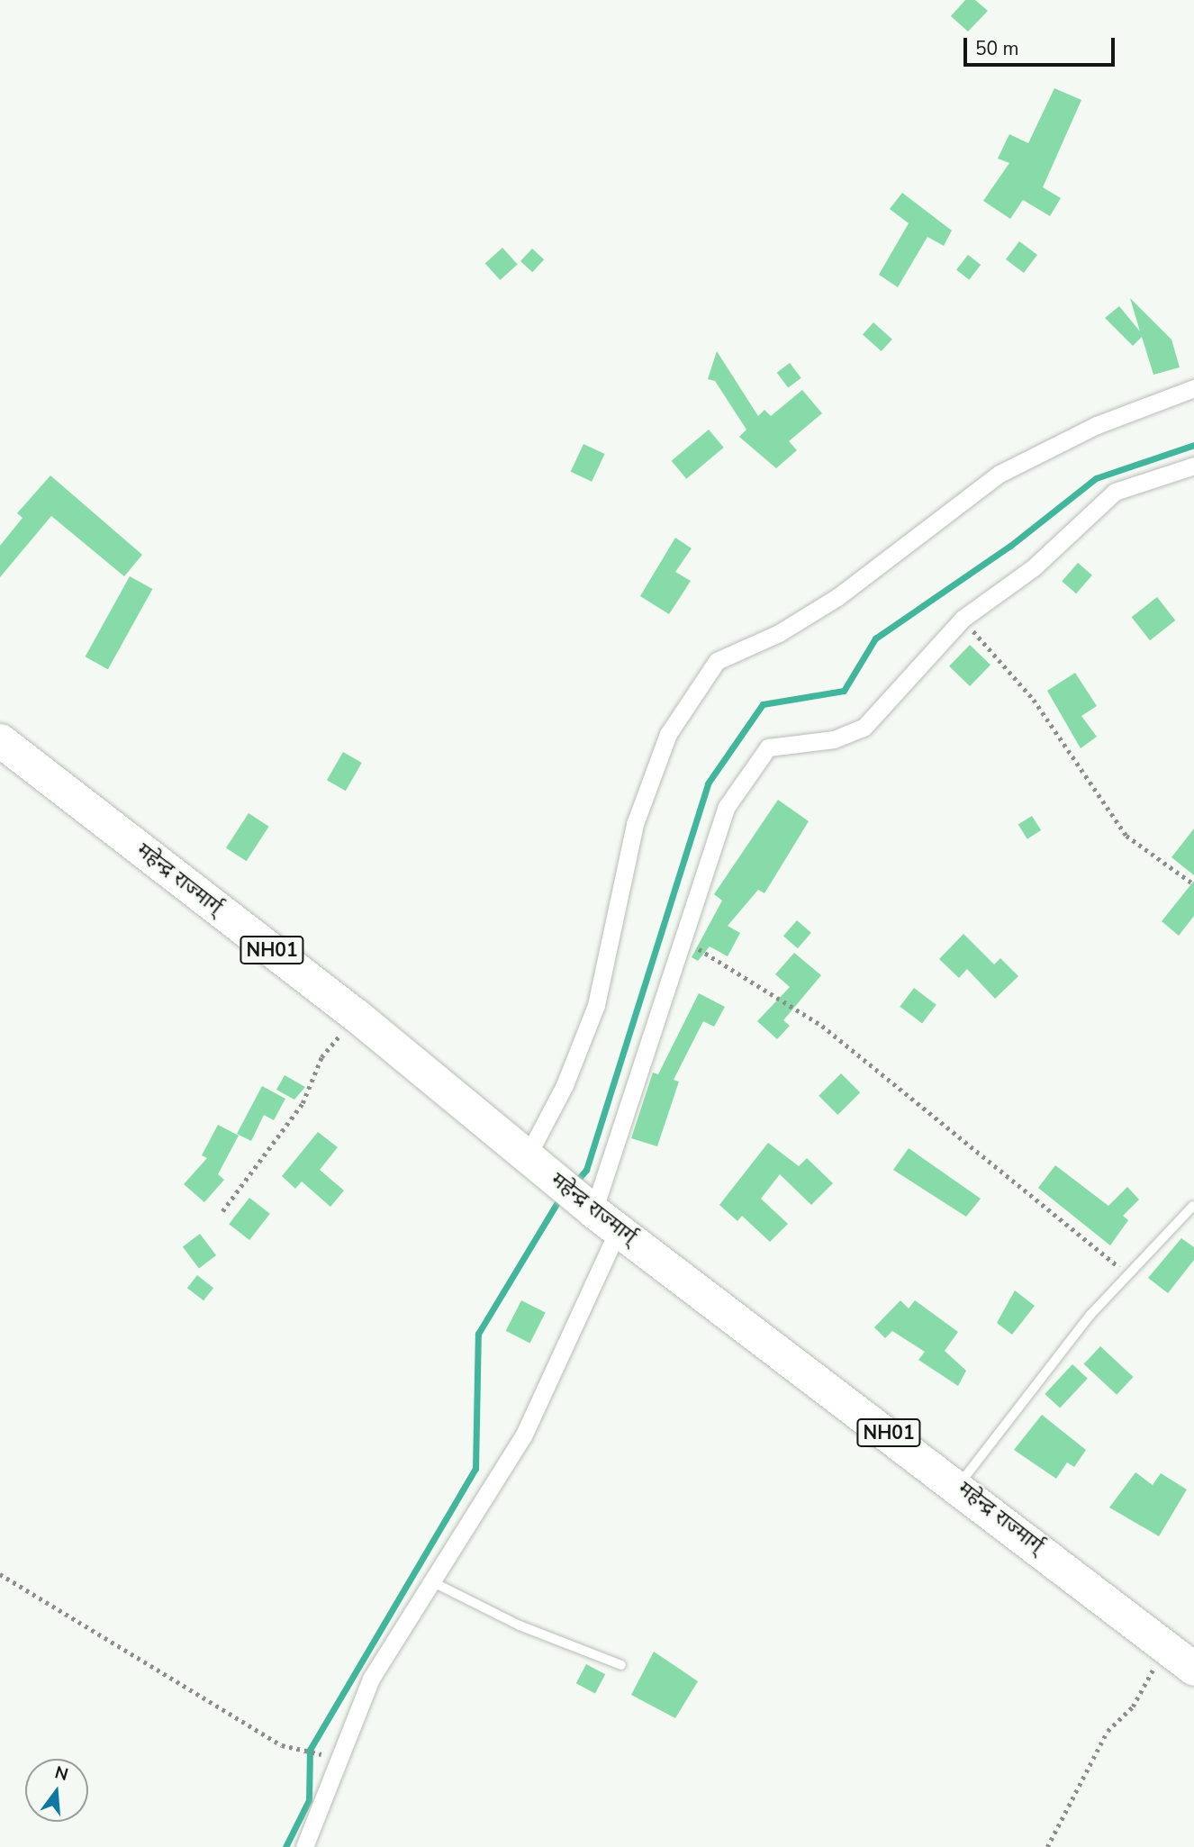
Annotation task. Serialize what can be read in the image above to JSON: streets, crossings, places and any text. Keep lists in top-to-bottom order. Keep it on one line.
{"streets":{"highway":["महेन्द्र राज्मार्ग्","NH01"]},"scale_bar":"50 m","north":"top"}
